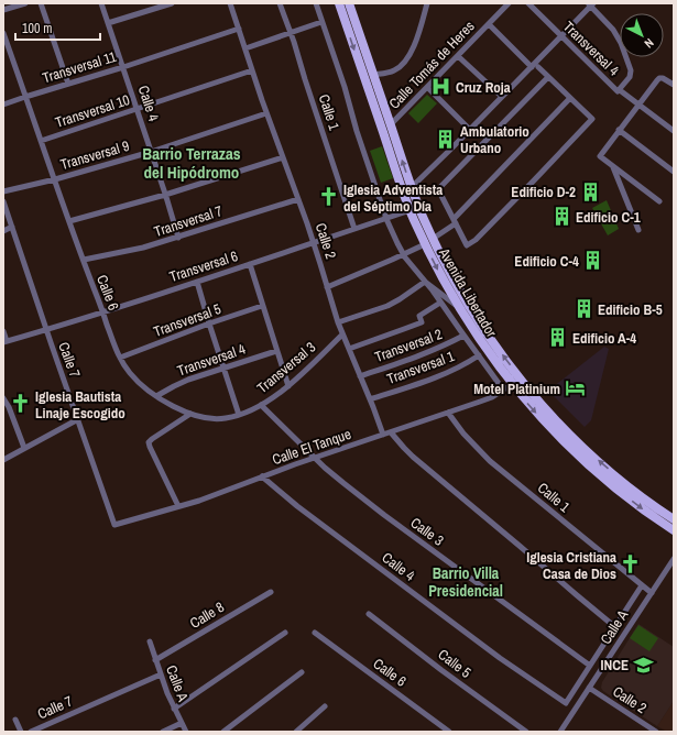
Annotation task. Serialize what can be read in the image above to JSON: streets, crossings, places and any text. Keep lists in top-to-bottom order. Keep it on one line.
{"streets":{"main road":["Avenida Libertador"],"street":["Transversal 4","Calle Tomás de Heres","Transversal 11","Calle 4","Transversal 10","Calle 1","Transversal 9","Transversal 7","Calle 2","Transversal 6","Calle 6","Transversal 5","Transversal 2","Calle 7","Transversal 3","Transversal 1","Calle El Tanque","Calle 3","Calle 8","Calle A","Calle 5"]},"crossings":[["Transversal 4","Calle 6"],["Calle Tomás de Heres","Avenida Libertador"],["Transversal 11","Calle 4"],["Transversal 11","Calle 2"],["Transversal 11","Calle 6"],["Calle 4","Transversal 10"],["Calle 4","Transversal 9"],["Calle 4","Transversal 7"],["Calle 4","Calle 2"],["Calle 4","Calle El Tanque"],["Transversal 10","Calle 2"],["Transversal 10","Calle 6"],["Calle 1","Transversal 6"],["Calle 1","Calle El Tanque"],["Calle 1","Calle A"],["Transversal 9","Calle 2"],["Transversal 9","Calle 6"],["Transversal 7","Calle 2"],["Transversal 7","Calle 6"],["Calle 2","Transversal 6"],["Calle 2","Transversal 2"],["Calle 2","Transversal 3"],["Calle 2","Transversal 1"],["Calle 2","Calle El Tanque"],["Calle 2","Calle A"],["Transversal 6","Calle 6"],["Transversal 6","Avenida Libertador"],["Transversal 6","Calle 7"],["Calle 6","Transversal 5"],["Calle 6","Transversal 3"],["Avenida Libertador","Transversal 2"],["Avenida Libertador","Transversal 1"],["Avenida Libertador","Calle El Tanque"],["Calle 7","Calle El Tanque"],["Calle 7","Calle A"],["Transversal 3","Calle 3"],["Calle El Tanque","Calle 3"],["Calle 8","Calle A"]],"districts":["Barrio Terrazas del Hipódromo","Barrio Villa Presidencial"],"places":{"hospital":["Cruz Roja"],"building":["Ambulatorio Urbano","Edificio D-2","Edificio C-1","Edificio C-4","Edificio B-5","Edificio A-4"],"church":["Iglesia Adventista del Séptimo Día","Iglesia Bautista Linaje Escogido","Iglesia Cristiana Casa de Dios"],"hotel":["Motel Platinium"],"school or university":["INCE"]},"scale_bar":"100 m","north":"bottom right"}
